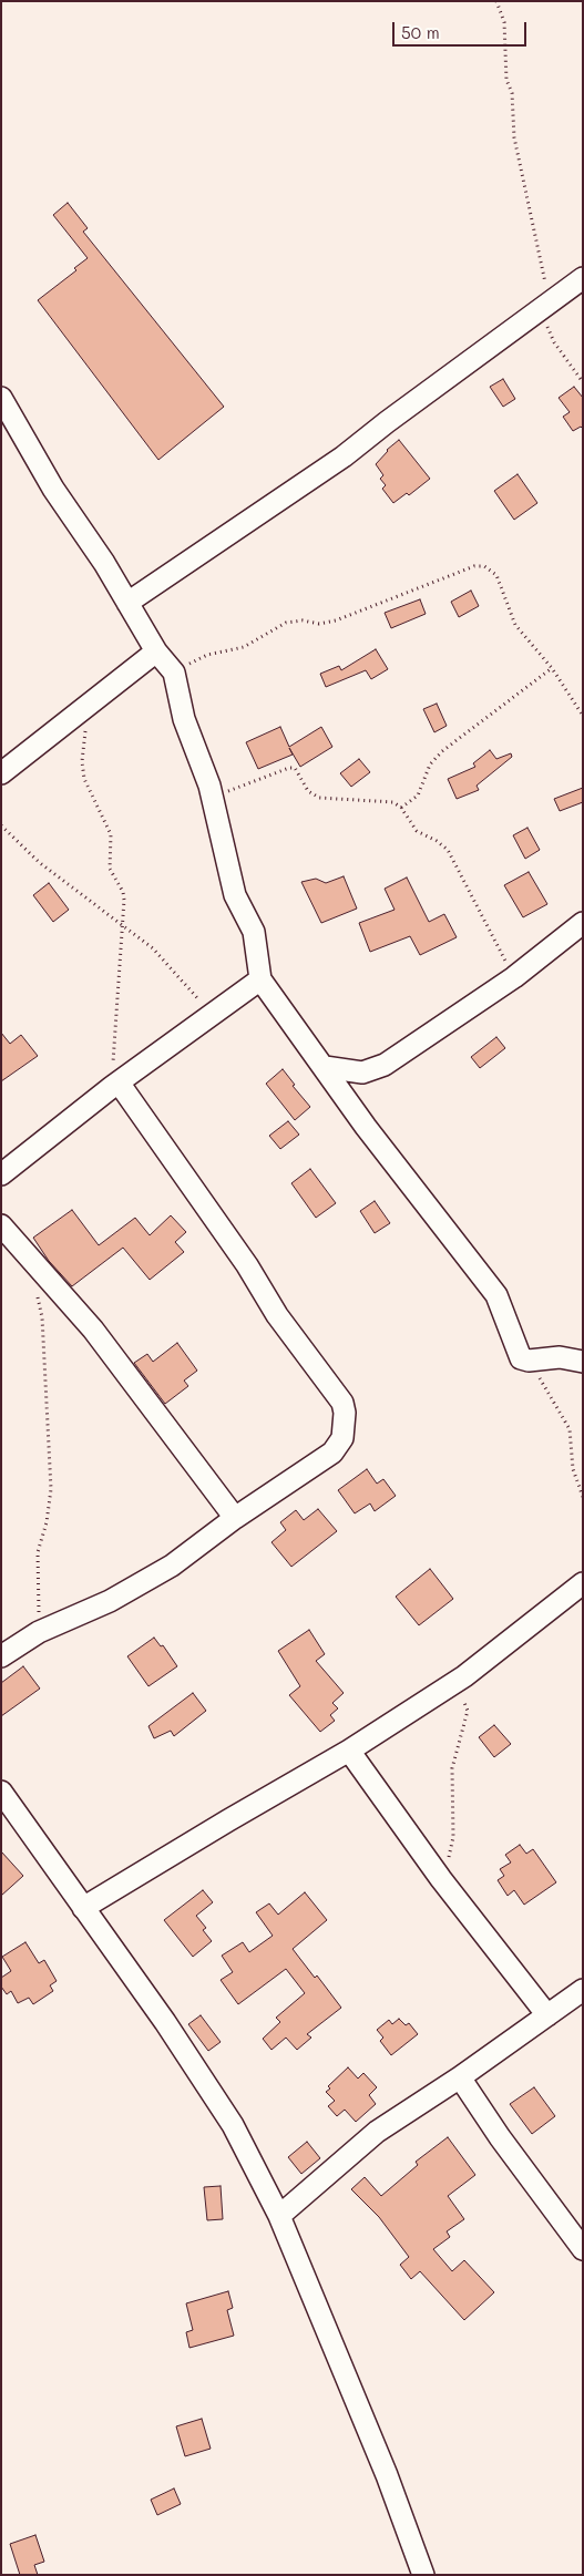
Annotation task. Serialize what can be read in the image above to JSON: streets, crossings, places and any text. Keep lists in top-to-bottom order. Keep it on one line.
{"scale_bar":"50 m"}
